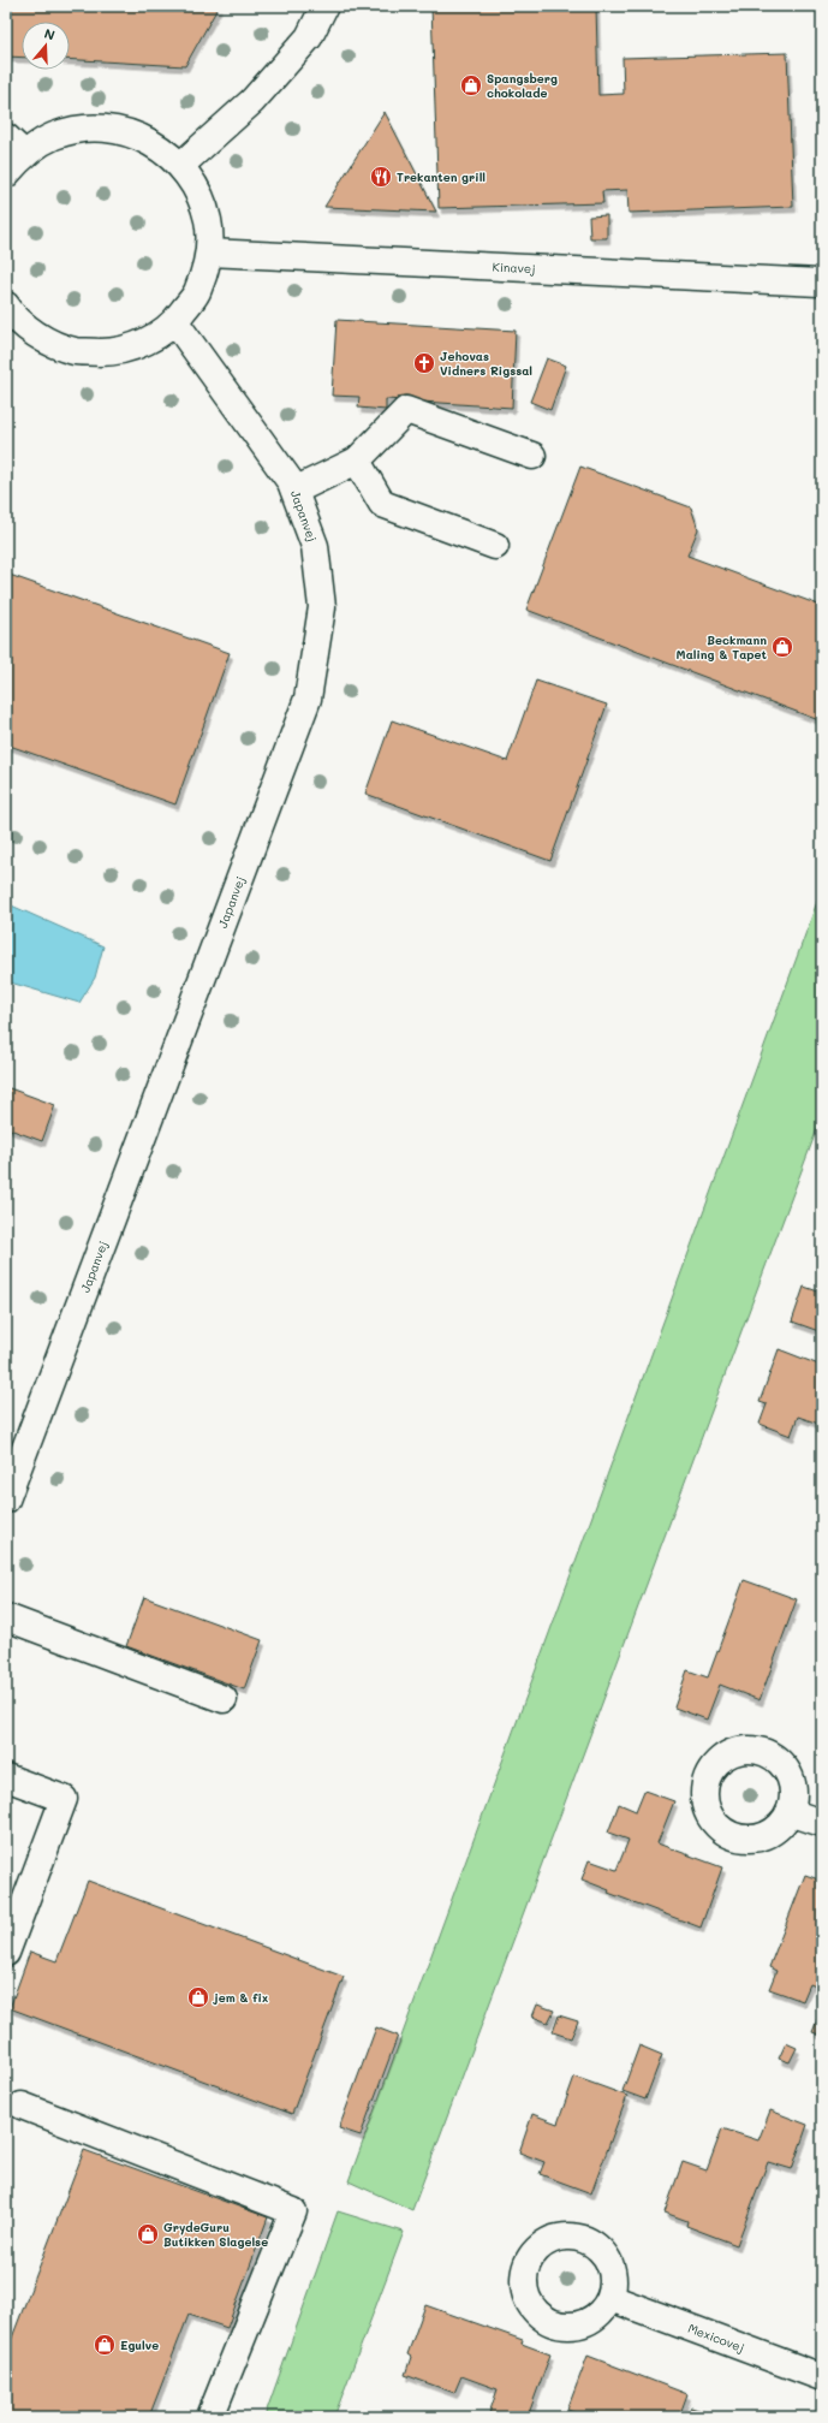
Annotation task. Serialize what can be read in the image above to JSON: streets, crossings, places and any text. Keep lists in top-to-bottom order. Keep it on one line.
{"streets":{"street":["Kinavej","Japanvej","Mexicovej"]},"places":{"shop":["Spangsberg chokolade","Beckmann Maling & Tapet","jem & fix","GrydeGuru Butikken Slagelse","Egulve"],"restaurant":["Trekanten grill"],"church":["Jehovas Vidners Rigssal"]},"north":"top"}
